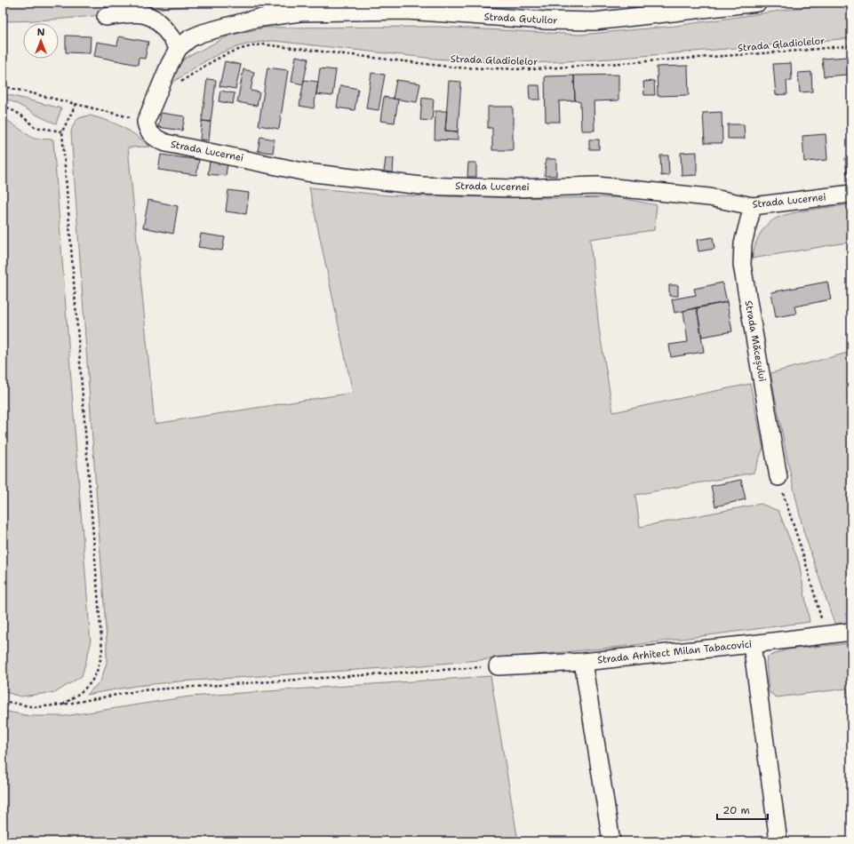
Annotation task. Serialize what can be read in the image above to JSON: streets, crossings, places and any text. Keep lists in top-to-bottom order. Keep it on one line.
{"streets":{"street":["Strada Gutuilor","Strada Lucernei","Strada Măceșului","Strada Arhitect Milan Tabacovici"],"path":["Strada Gladiolelor"]},"crossings":[["Strada Gutuilor","Strada Lucernei"],["Strada Lucernei","Strada Măceșului"]],"scale_bar":"20 m","north":"top"}
